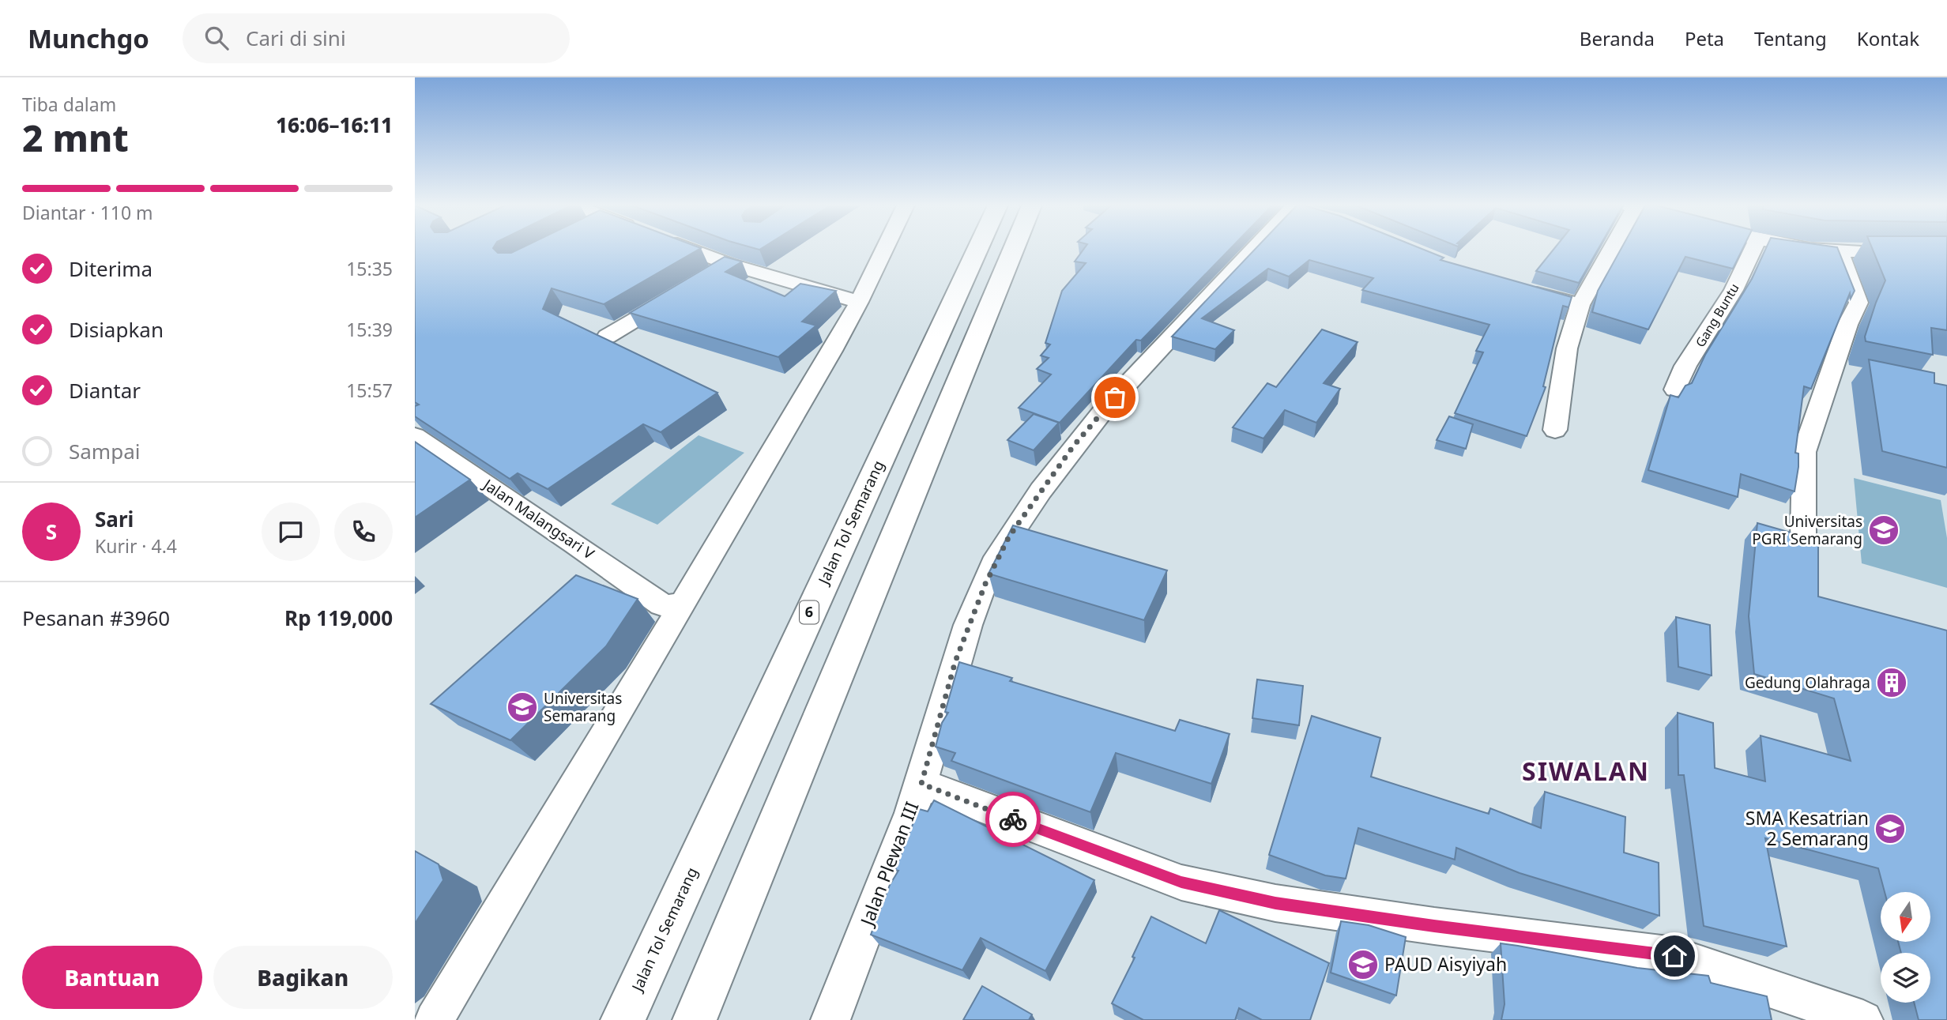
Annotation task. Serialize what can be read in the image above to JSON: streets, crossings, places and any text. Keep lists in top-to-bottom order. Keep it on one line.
{"streets":{"highway":["Jalan Tol Semarang","6"],"street":["Gang Buntu","Jalan Malangsari V","Jalan Plewan III"]},"districts":["SIWALAN"],"places":{"school or university":["Universitas PGRI Semarang","Universitas Semarang","SMA Kesatrian 2 Semarang","PAUD Aisyiyah"],"building":["Gedung Olahraga"]},"north":"bottom","page":{"header":"Munchgo","search":"Cari di sini","nav":["Beranda","Peta","Tentang","Kontak"],"heading":["2 mnt","Tiba dalam","16:06–16:11"],"panel":["Sari","Kurir · 4.4","Pesanan #3960","Rp 119,000"],"bar":"Diantar · 110 m","list":[["Diterima","15:35"],["Disiapkan","15:39"],["Diantar","15:57"],"Sampai"],"round":"S","buttons":["Bantuan","Bagikan"]}}
